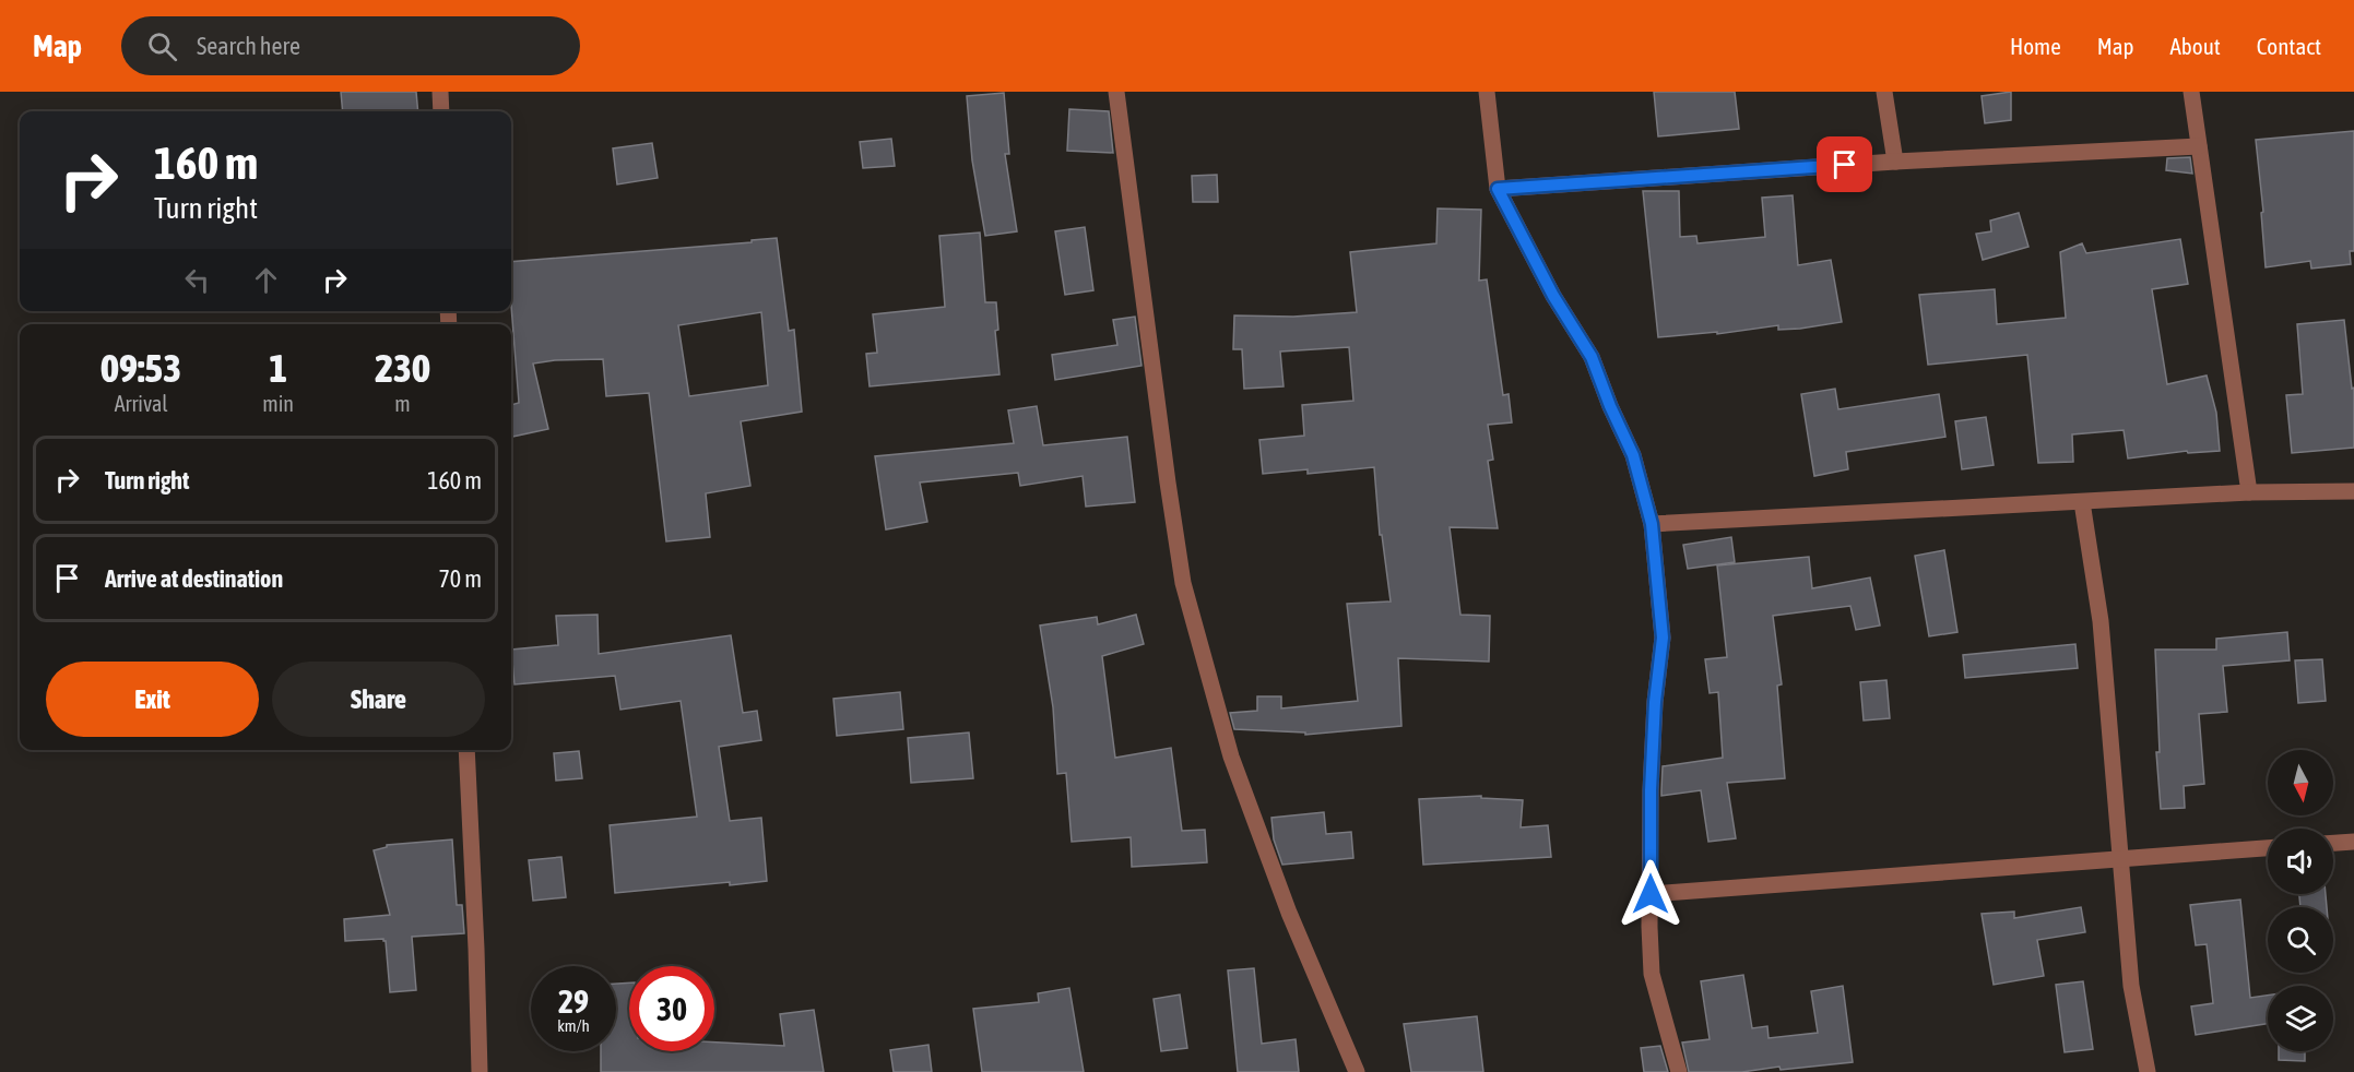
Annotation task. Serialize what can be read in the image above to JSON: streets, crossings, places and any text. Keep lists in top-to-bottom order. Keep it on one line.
{"north":"bottom","page":{"header":"Map","search":"Search here","nav":["Home","Map","About","Contact"],"turn":["160 m","Turn right"],"eta":["09:53","Arrival","1","min","230","m"],"list":[{"name":"Turn right","value":"160 m"},{"name":"Arrive at destination","value":"70 m"}],"buttons":["Exit","Share"],"speed":"29 km/h","limit":"30"}}
